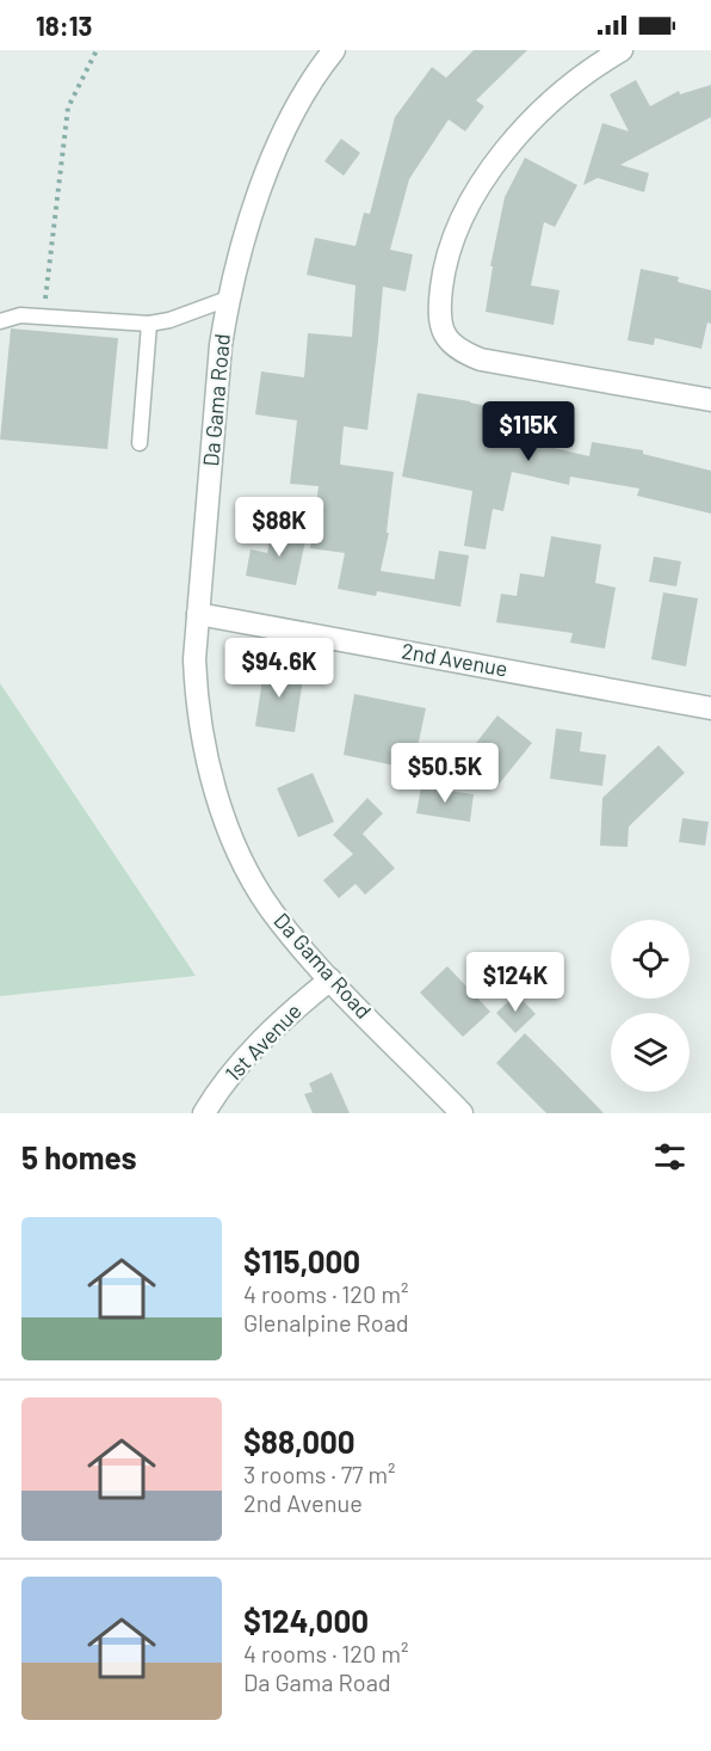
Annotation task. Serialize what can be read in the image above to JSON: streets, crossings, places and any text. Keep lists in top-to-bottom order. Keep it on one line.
{"streets":{"street":["Da Gama Road","2nd Avenue","1st Avenue"]},"crossings":[["Da Gama Road","2nd Avenue"],["Da Gama Road","1st Avenue"]],"page":{"status":"18:13","price":["$115K","$88K","$94.6K","$50.5K","$124K"],"heading":"5 homes","list":[{"name":"$115,000","note":"4 rooms · 120 m² · Glenalpine Road"},{"name":"$88,000","note":"3 rooms · 77 m² · 2nd Avenue"},{"name":"$124,000","note":"4 rooms · 120 m² · Da Gama Road"}]}}
